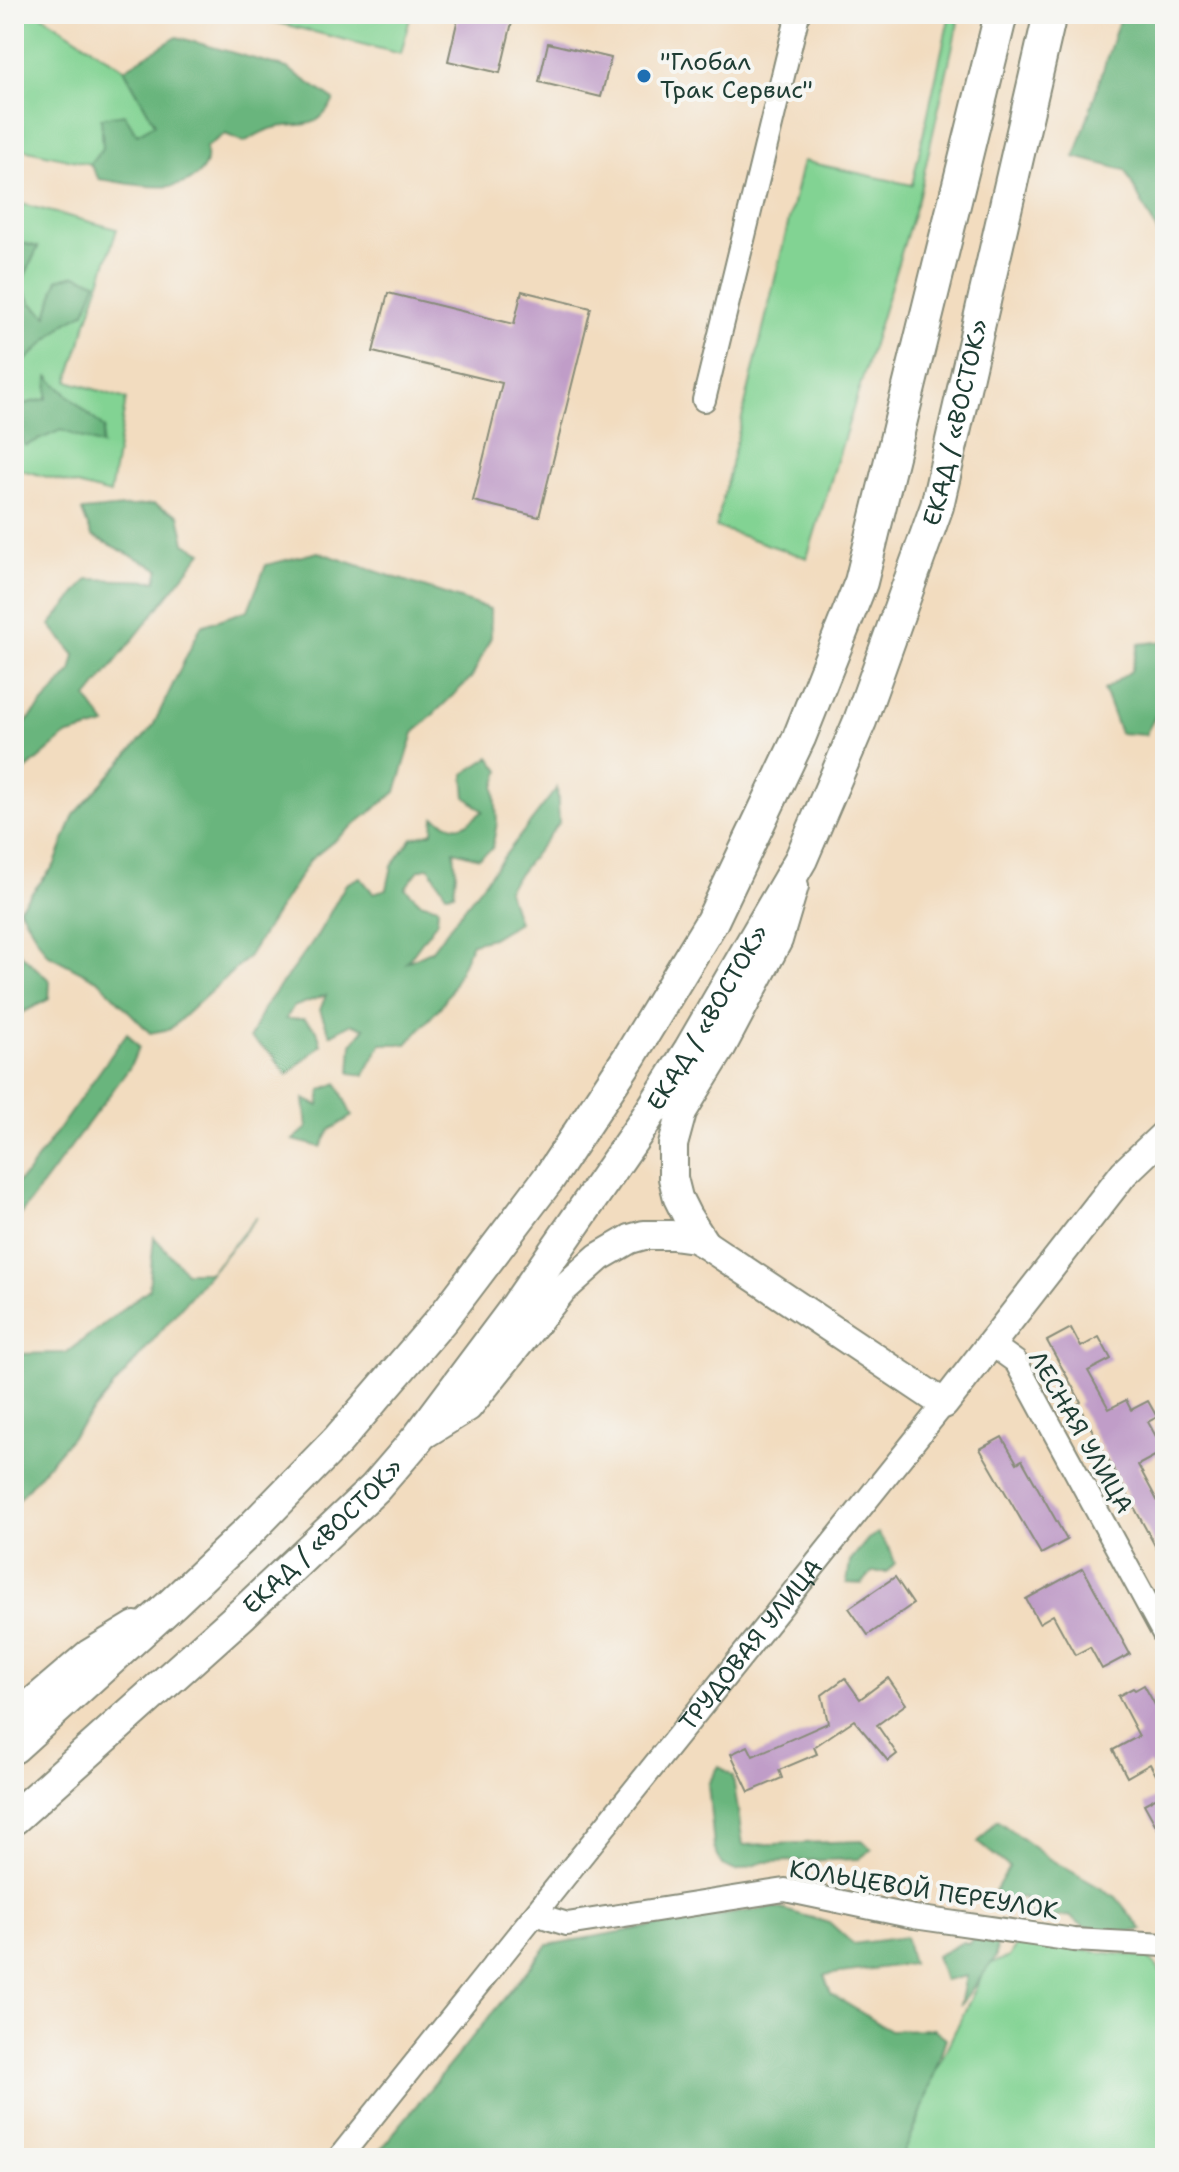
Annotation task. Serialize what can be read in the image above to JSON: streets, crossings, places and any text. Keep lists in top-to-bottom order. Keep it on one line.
{"streets":{"highway":["ЕКАД / «ВОСТОК»"],"main road":["ТРУДОВАЯ УЛИЦА"],"street":["ЛЕСНАЯ УЛИЦА","КОЛЬЦЕВОЙ ПЕРЕУЛОК"]},"crossings":[["ЛЕСНАЯ УЛИЦА","ТРУДОВАЯ УЛИЦА"],["ТРУДОВАЯ УЛИЦА","КОЛЬЦЕВОЙ ПЕРЕУЛОК"]],"places":["\"Глобал Трак Сервис\""]}
